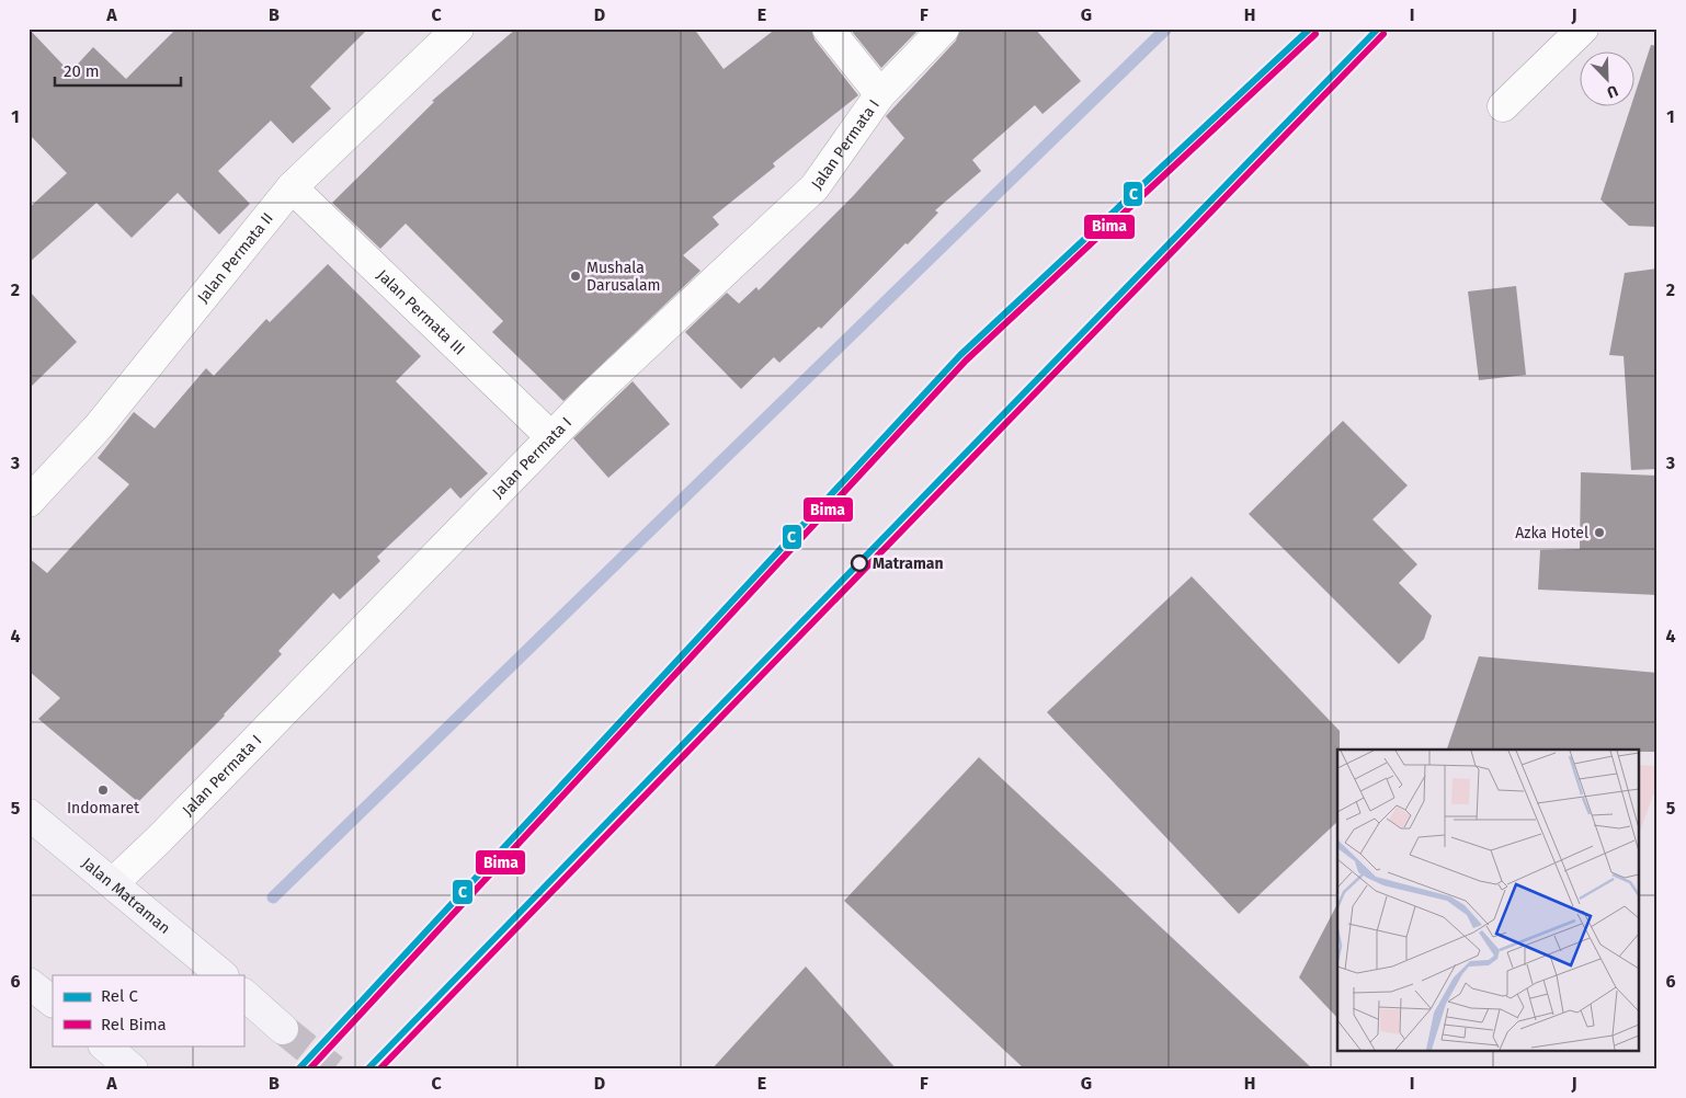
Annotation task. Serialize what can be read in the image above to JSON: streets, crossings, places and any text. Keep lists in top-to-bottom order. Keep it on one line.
{"streets":{"main road":["Jalan Matraman"],"street":["Jalan Permata I","Jalan Permata II","Jalan Permata III"]},"crossings":[["Jalan Permata I","Jalan Permata III"],["Jalan Permata I","Jalan Matraman"],["Jalan Permata II","Jalan Permata III"]],"places":["Mushala Darusalam","Azka Hotel","Matraman","Indomaret"],"lines":["rail line C","rail line Bima"],"legend":["Rel C","Rel Bima"],"scale_bar":"20 m","north":"bottom right","grid":{"columns":["A","B","C","D","E","F","G","H","I","J"],"rows":["1","2","3","4","5","6"]}}
